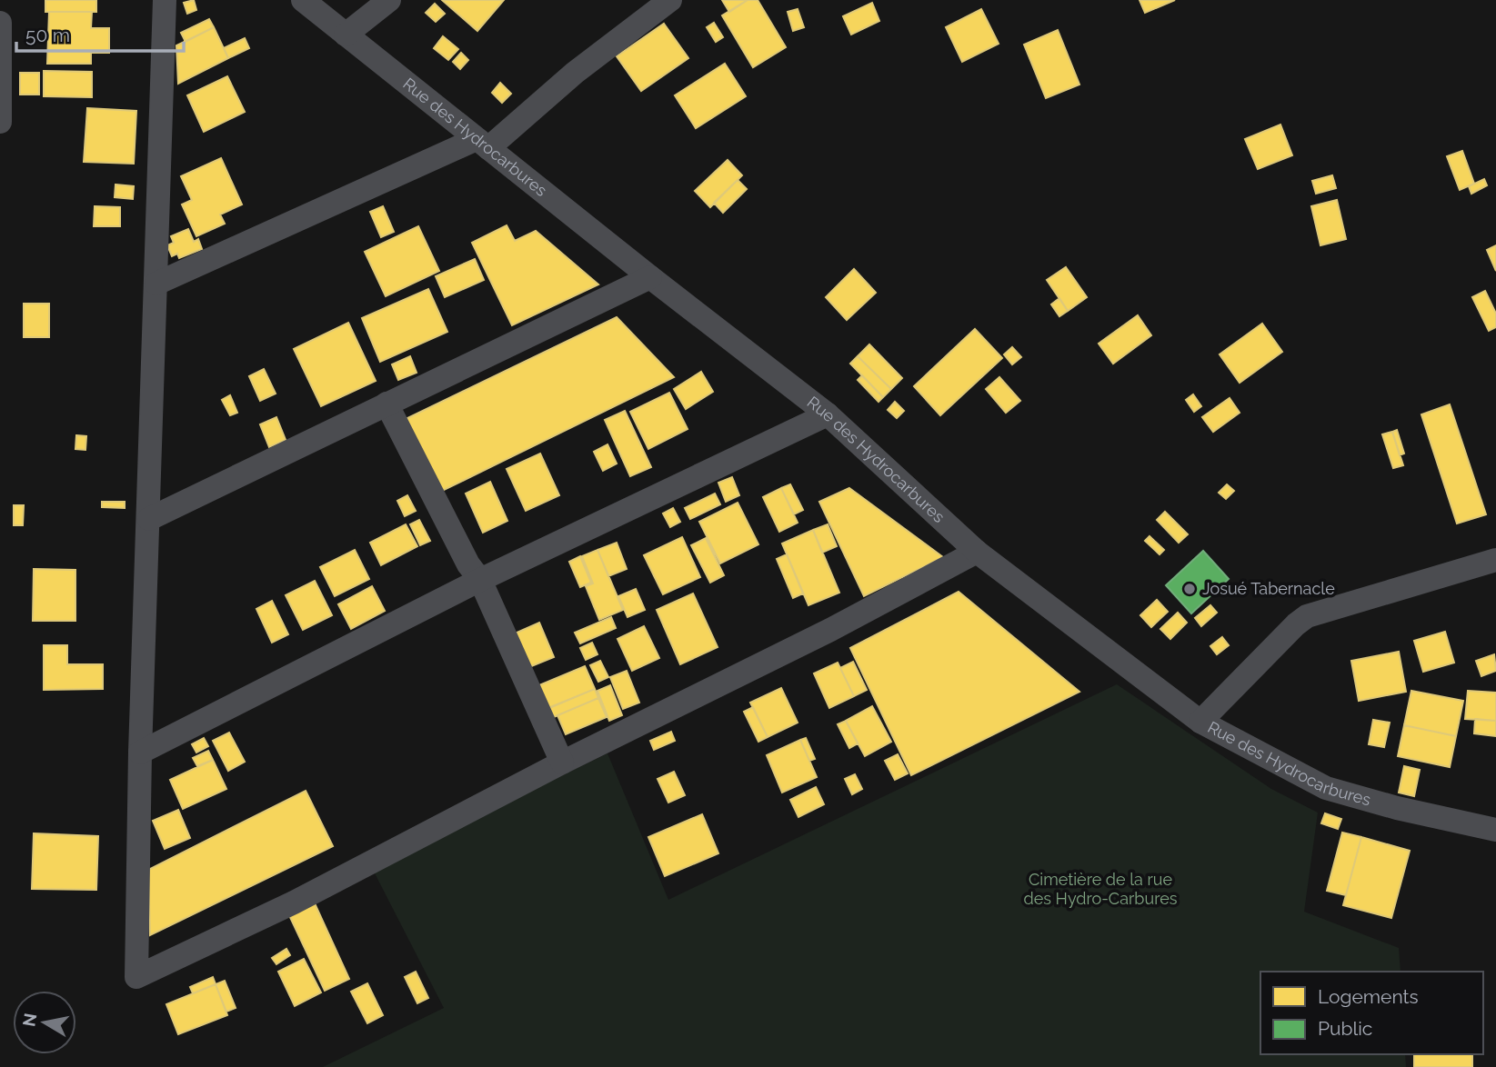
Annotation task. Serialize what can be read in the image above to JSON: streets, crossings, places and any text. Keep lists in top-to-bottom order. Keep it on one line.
{"streets":{"street":["Rue des Hydrocarbures"]},"parks":["Cimetière de la rue des Hydro-Carbures"],"places":["Josué Tabernacle"],"legend":["Logements","Public"],"scale_bar":"50 m","north":"left"}
